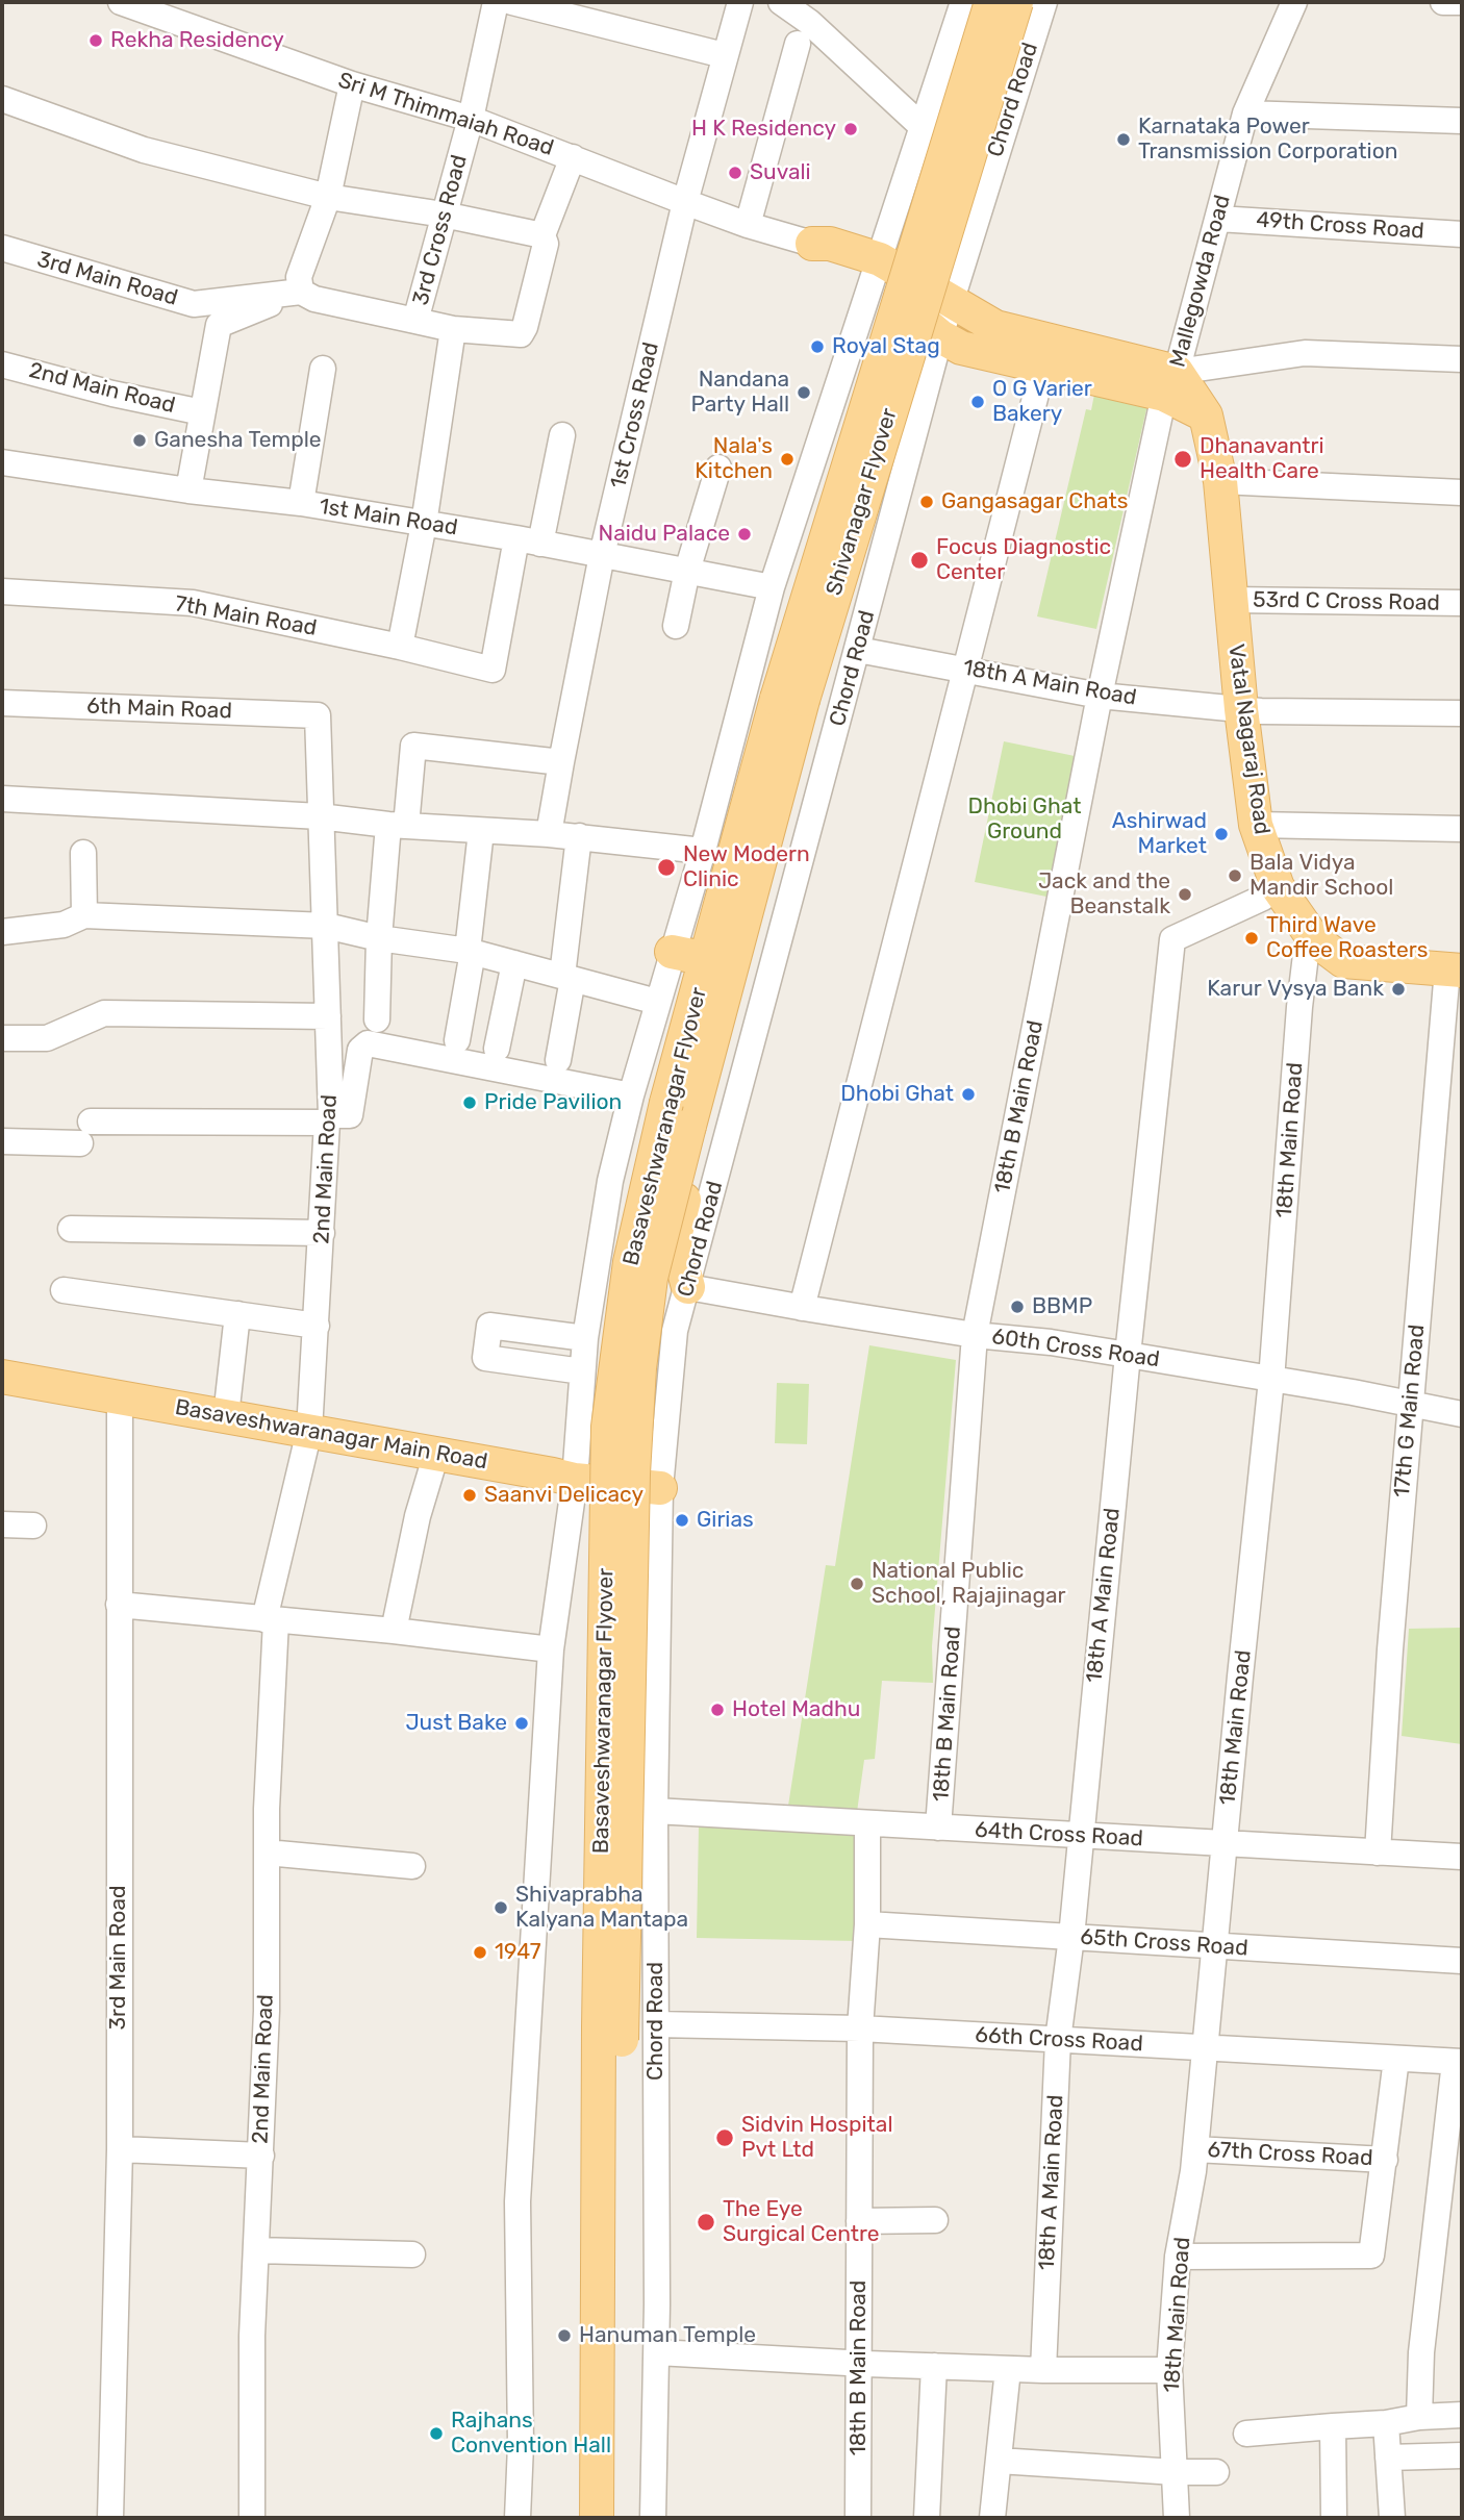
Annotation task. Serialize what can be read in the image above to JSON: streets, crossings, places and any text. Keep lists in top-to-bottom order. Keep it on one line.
{"streets":{"main road":["Sri M Thimmaiah Road","Shivanagar Flyover","Vatal Nagaraj Road","Basaveshwaranagar Flyover","Basaveshwaranagar Main Road"],"street":["Chord Road","49th Cross Road","3rd Cross Road","3rd Main Road","Mallegowda Road","2nd Main Road","1st Cross Road","1st Main Road","53rd C Cross Road","7th Main Road","18th A Main Road","6th Main Road","18th B Main Road","18th Main Road","60th Cross Road","17th G Main Road","64th Cross Road","65th Cross Road","66th Cross Road","67th Cross Road"]},"crossings":[["Chord Road","18th A Main Road"],["Chord Road","60th Cross Road"],["Chord Road","Basaveshwaranagar Main Road"],["Chord Road","64th Cross Road"],["Chord Road","66th Cross Road"],["Sri M Thimmaiah Road","3rd Cross Road"],["Sri M Thimmaiah Road","1st Cross Road"],["49th Cross Road","Mallegowda Road"],["3rd Cross Road","1st Main Road"],["3rd Cross Road","7th Main Road"],["3rd Main Road","Basaveshwaranagar Main Road"],["Mallegowda Road","Vatal Nagaraj Road"],["Mallegowda Road","18th B Main Road"],["2nd Main Road","6th Main Road"],["2nd Main Road","Basaveshwaranagar Main Road"],["1st Cross Road","1st Main Road"],["Shivanagar Flyover","Basaveshwaranagar Flyover"],["1st Main Road","7th Main Road"],["53rd C Cross Road","Vatal Nagaraj Road"],["18th A Main Road","Vatal Nagaraj Road"],["18th A Main Road","18th B Main Road"],["18th A Main Road","60th Cross Road"],["18th A Main Road","64th Cross Road"],["18th A Main Road","65th Cross Road"],["18th A Main Road","66th Cross Road"],["Vatal Nagaraj Road","18th B Main Road"],["Vatal Nagaraj Road","18th Main Road"],["Vatal Nagaraj Road","17th G Main Road"],["18th B Main Road","60th Cross Road"],["18th B Main Road","64th Cross Road"],["18th B Main Road","65th Cross Road"],["18th B Main Road","66th Cross Road"],["18th Main Road","60th Cross Road"],["18th Main Road","64th Cross Road"],["18th Main Road","65th Cross Road"],["18th Main Road","66th Cross Road"],["18th Main Road","67th Cross Road"],["60th Cross Road","17th G Main Road"],["17th G Main Road","64th Cross Road"]],"parks":["Dhobi Ghat Ground"],"places":["Rekha Residency","H K Residency","Karnataka Power Transmission Corporation","Suvali","Royal Stag","Nandana Party Hall","O G Varier Bakery","Ganesha Temple","Nala's Kitchen","Dhanavantri Health Care","Gangasagar Chats","Naidu Palace","Focus Diagnostic Center","Ashirwad Market","New Modern Clinic","Bala Vidya Mandir School","Jack and the Beanstalk","Third Wave Coffee Roasters","Karur Vysya Bank","Dhobi Ghat","Pride Pavilion","BBMP","Saanvi Delicacy","Girias","National Public School, Rajajinagar","Hotel Madhu","Just Bake","Shivaprabha Kalyana Mantapa","1947","Sidvin Hospital Pvt Ltd","The Eye Surgical Centre","Hanuman Temple","Rajhans Convention Hall"]}
